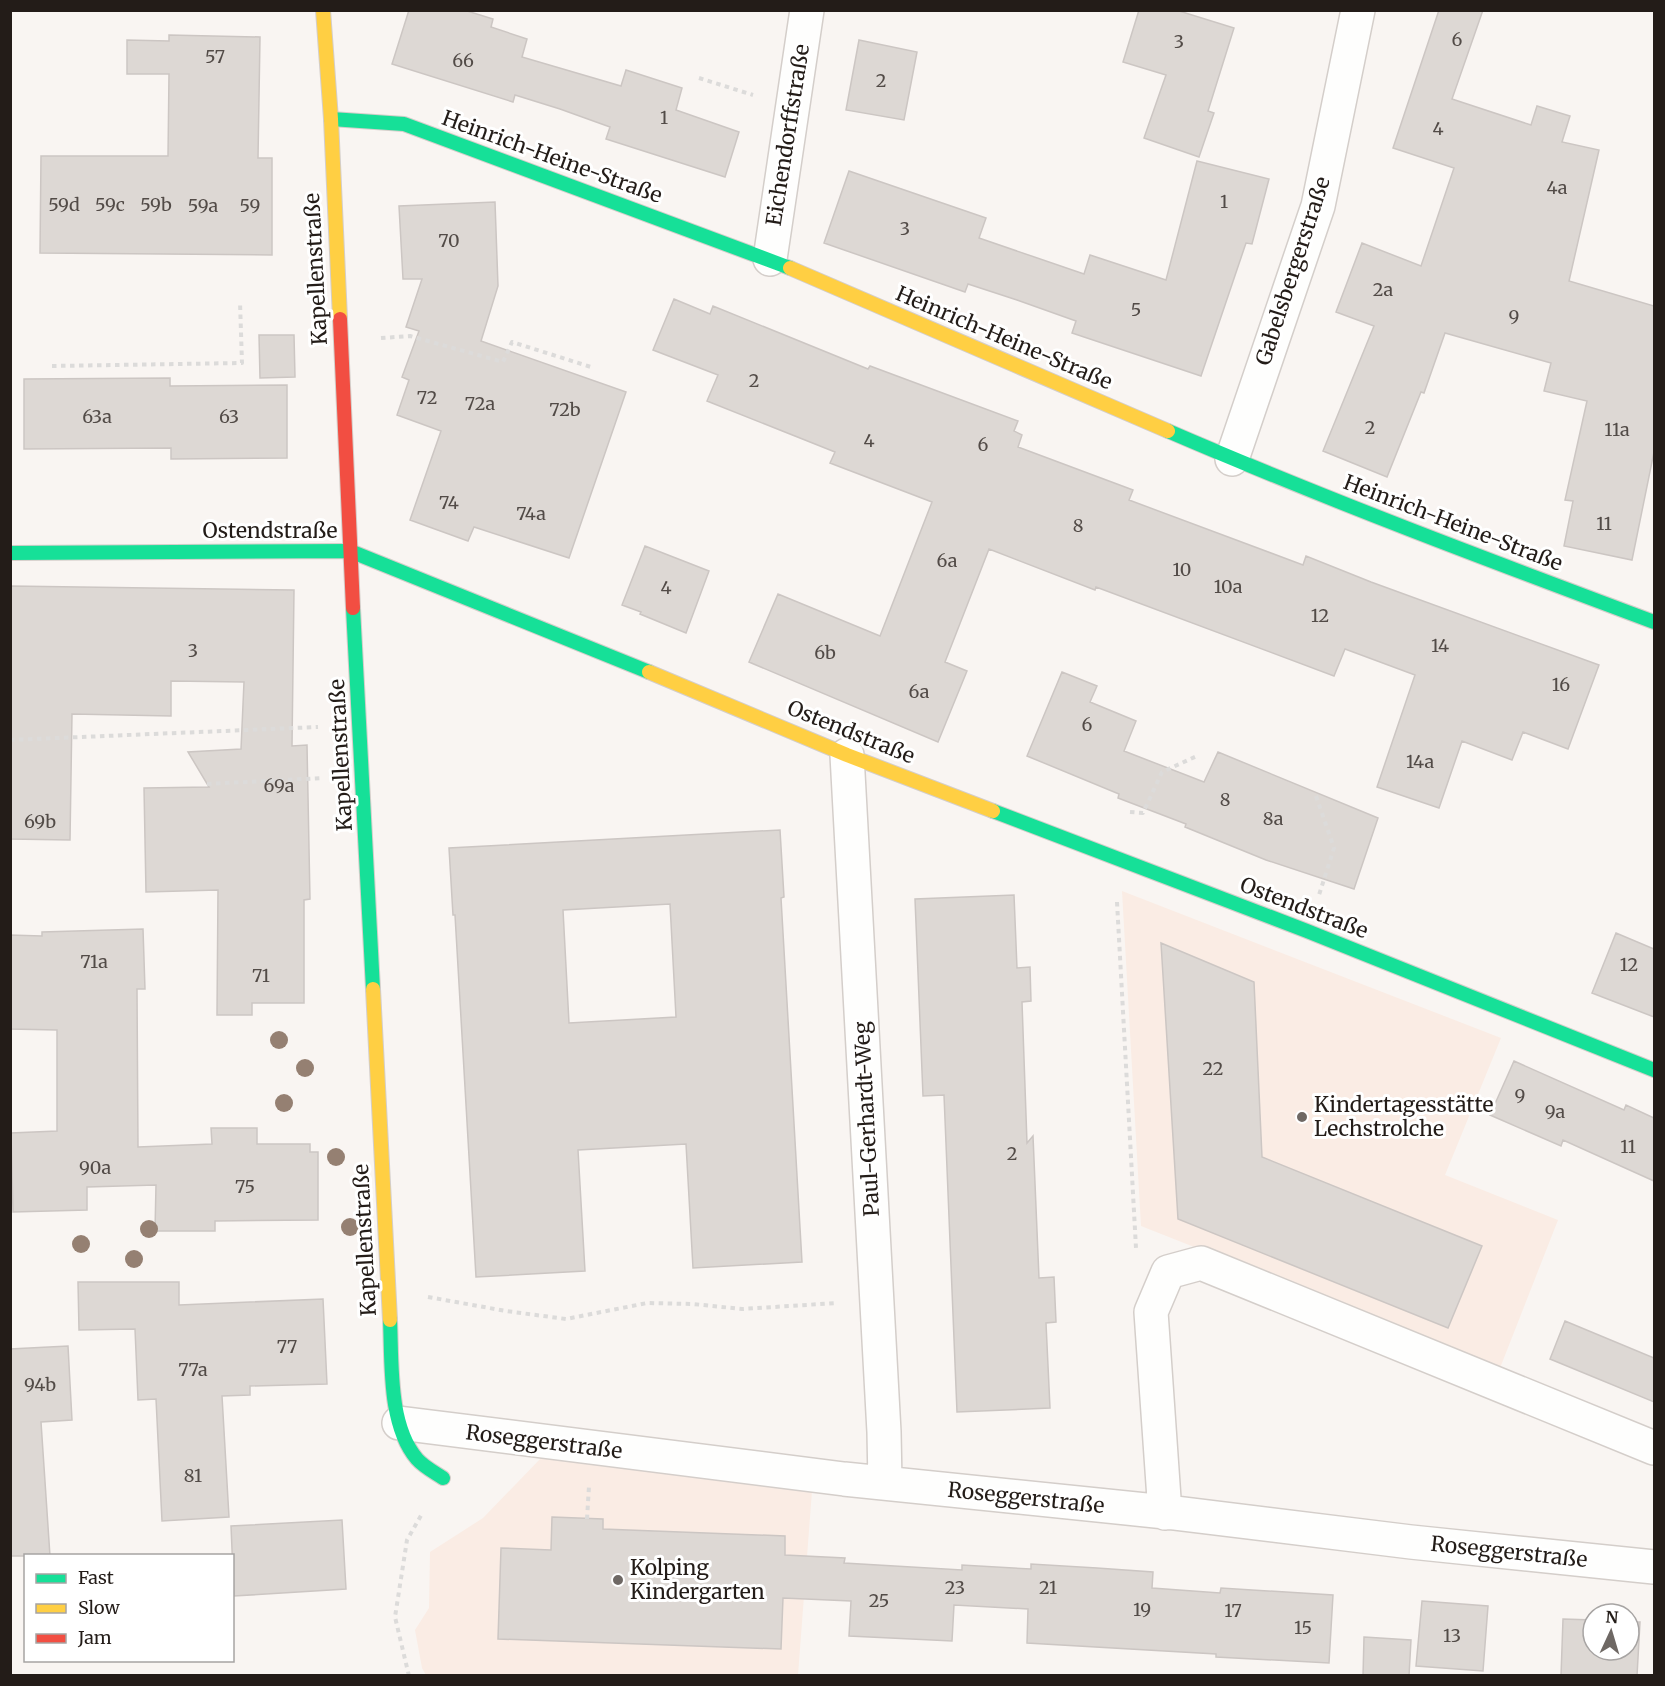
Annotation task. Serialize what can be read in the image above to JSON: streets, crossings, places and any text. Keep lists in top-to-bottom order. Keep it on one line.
{"streets":{"street":["Eichendorffstraße","Heinrich-Heine-Straße","Kapellenstraße","Gabelsbergerstraße","Ostendstraße","Paul-Gerhardt-Weg","Roseggerstraße"]},"crossings":[["Eichendorffstraße","Heinrich-Heine-Straße"],["Heinrich-Heine-Straße","Kapellenstraße"],["Heinrich-Heine-Straße","Gabelsbergerstraße"],["Kapellenstraße","Ostendstraße"],["Kapellenstraße","Roseggerstraße"],["Ostendstraße","Paul-Gerhardt-Weg"],["Paul-Gerhardt-Weg","Roseggerstraße"]],"places":["Kindertagesstätte Lechstrolche","Kolping Kindergarten"],"house_numbers":["6","3","57","66","2","1","4","4a","1","59d","59c","59b","59a","59","3","70","2a","5","9","2","72","72a","72b","63a","63","2","11a","4","6","74","74a","11","8","6a","10","10a","4","12","14","3","6b","16","6a","6","14a","69a","8","8a","69b","71a","12","71","22","9","9a","11","2","90a","75","77","77a","94b","81","23","21","25","19","17","15","13"],"legend":["Fast","Slow","Jam"],"north":"top"}
